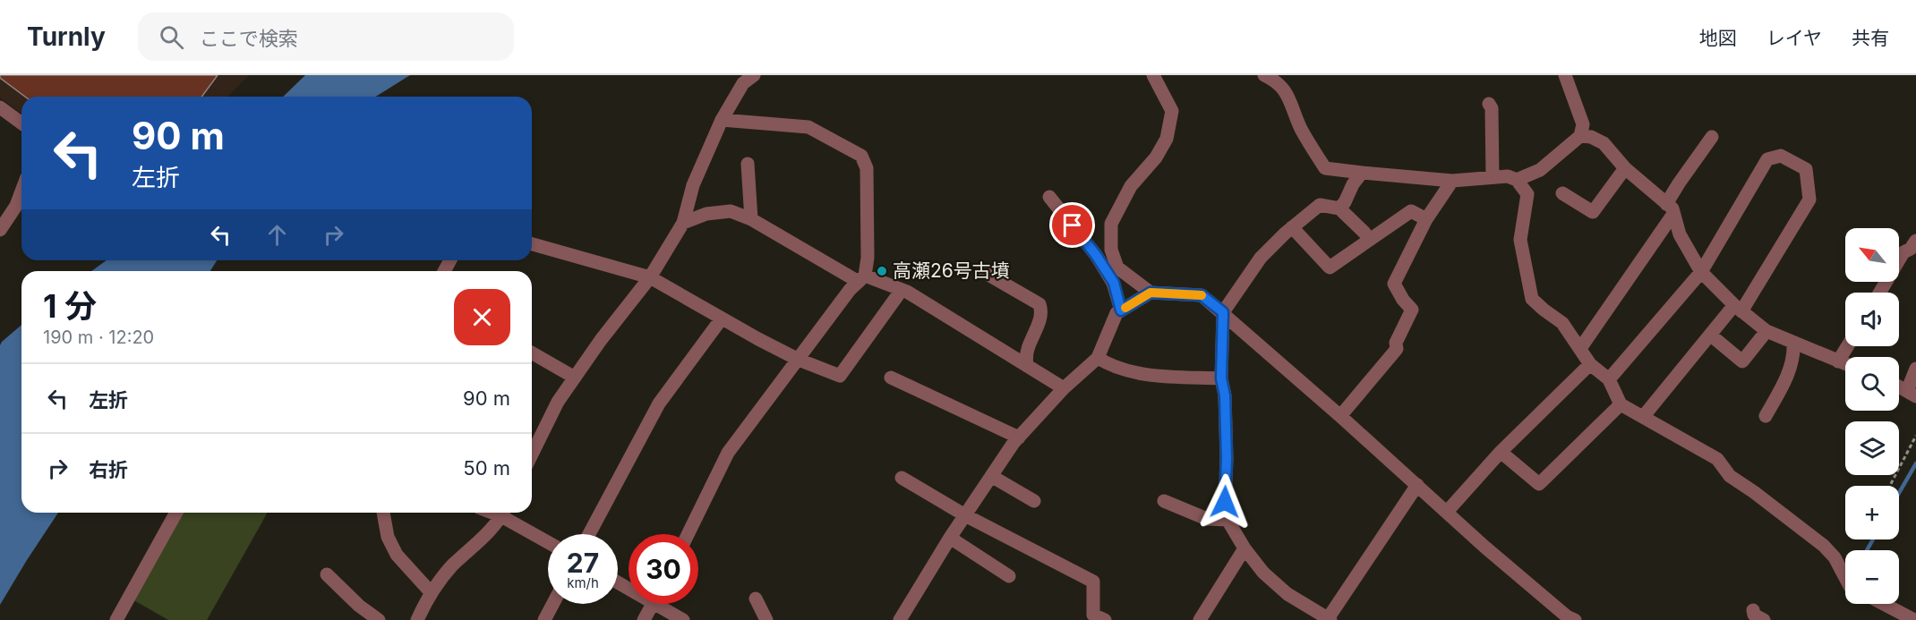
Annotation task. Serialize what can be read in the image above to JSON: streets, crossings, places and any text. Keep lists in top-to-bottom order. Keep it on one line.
{"places":["高瀬26号古墳"],"north":"top left","page":{"header":"Turnly","search":"ここで検索","nav":["地図","レイヤ","共有"],"turn":["90 m","左折"],"map_buttons":["+","−"],"heading":["1 分","190 m · 12:20"],"list":[{"name":"左折","value":"90 m"},{"name":"右折","value":"50 m"}],"speed":"27 km/h","limit":"30"}}
